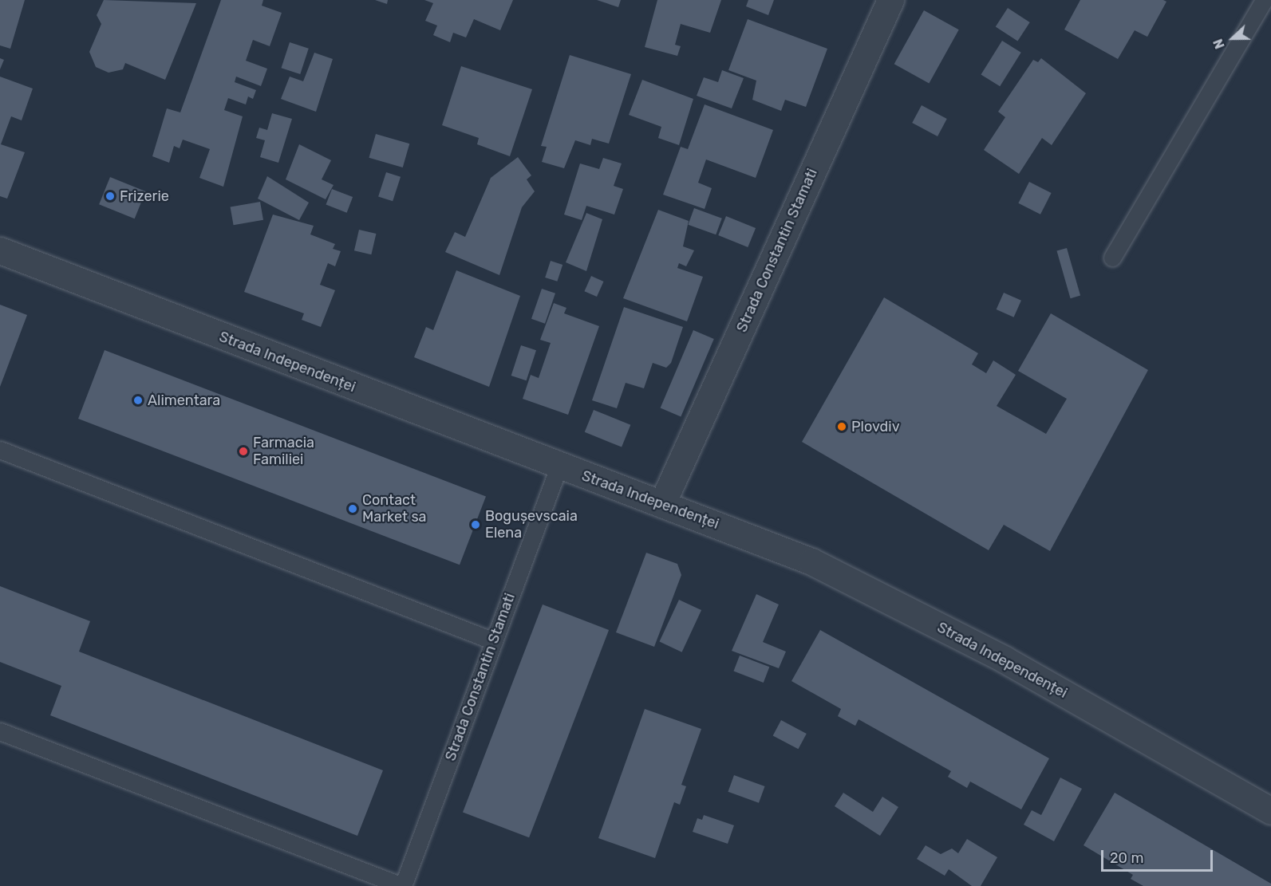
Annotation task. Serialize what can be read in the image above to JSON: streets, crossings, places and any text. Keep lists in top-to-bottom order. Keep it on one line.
{"streets":{"street":["Strada Constantin Stamati","Strada Independenței"]},"crossings":[["Strada Constantin Stamati","Strada Independenței"]],"places":["Frizerie","Alimentara","Plovdiv","Farmacia Familiei","Contact Market sa","Bogușevscaia Elena"],"scale_bar":"20 m","north":"left"}
